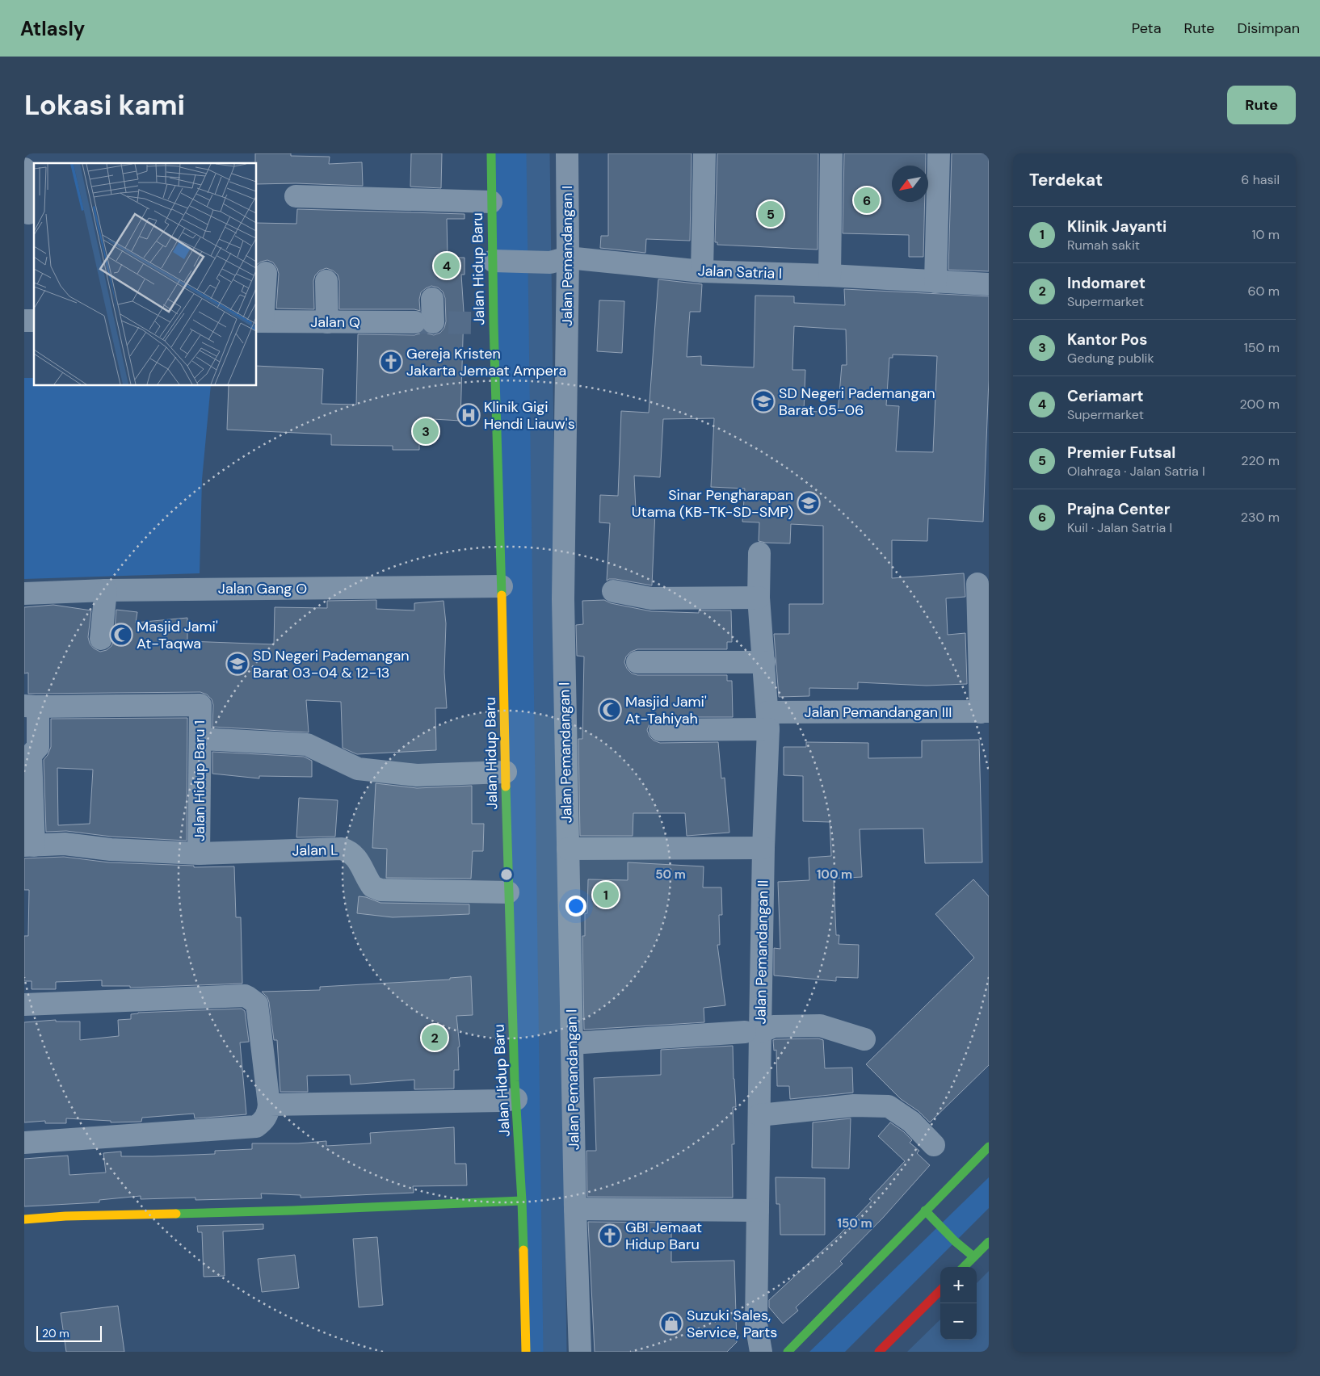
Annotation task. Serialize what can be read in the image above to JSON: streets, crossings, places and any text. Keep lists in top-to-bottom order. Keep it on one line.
{"streets":{"street":["Jalan Pemandangan I","Jalan Hidup Baru","Jalan Satria I","Jalan Q","Jalan Gang O","Jalan Pemandangan III","Jalan Hidup Baru 1","Jalan L","Jalan Pemandangan II"]},"crossings":[["Jalan Pemandangan I","Jalan Satria I"],["Jalan Hidup Baru","Jalan Satria I"],["Jalan Hidup Baru","Jalan Gang O"],["Jalan Hidup Baru","Jalan L"],["Jalan Pemandangan III","Jalan Pemandangan II"],["Jalan Hidup Baru 1","Jalan L"]],"places":{"church":["Gereja Kristen Jakarta Jemaat Ampera","GBI Jemaat Hidup Baru"],"school or university":["SD Negeri Pademangan Barat 05-06","Sinar Pengharapan Utama (KB-TK-SD-SMP)","SD Negeri Pademangan Barat 03-04 & 12-13"],"hospital":["Klinik Gigi Hendi Liauw's"],"mosque":["Masjid Jami' At-Taqwa","Masjid Jami' At-Tahiyah"],"shop":["Suzuki Sales, Service, Parts"]},"scale_bar":"20 m","north":"bottom left","page":{"header":"Atlasly","nav":["Peta","Rute","Disimpan"],"buttons":"Rute","title":"Lokasi kami","heading":["Terdekat","6 hasil"],"pins":["6","5","4","3","1","2"],"list":[{"mark":"1","name":"Klinik Jayanti","note":"Rumah sakit","value":"10 m"},{"mark":"2","name":"Indomaret","note":"Supermarket","value":"60 m"},{"mark":"3","name":"Kantor Pos","note":"Gedung publik","value":"150 m"},{"mark":"4","name":"Ceriamart","note":"Supermarket","value":"200 m"},{"mark":"5","name":"Premier Futsal","note":"Olahraga · Jalan Satria I","value":"220 m"},{"mark":"6","name":"Prajna Center","note":"Kuil · Jalan Satria I","value":"230 m"}],"map_buttons":["+","−"],"scale":"20 m"},"rings":["50 m","100 m","150 m"]}
